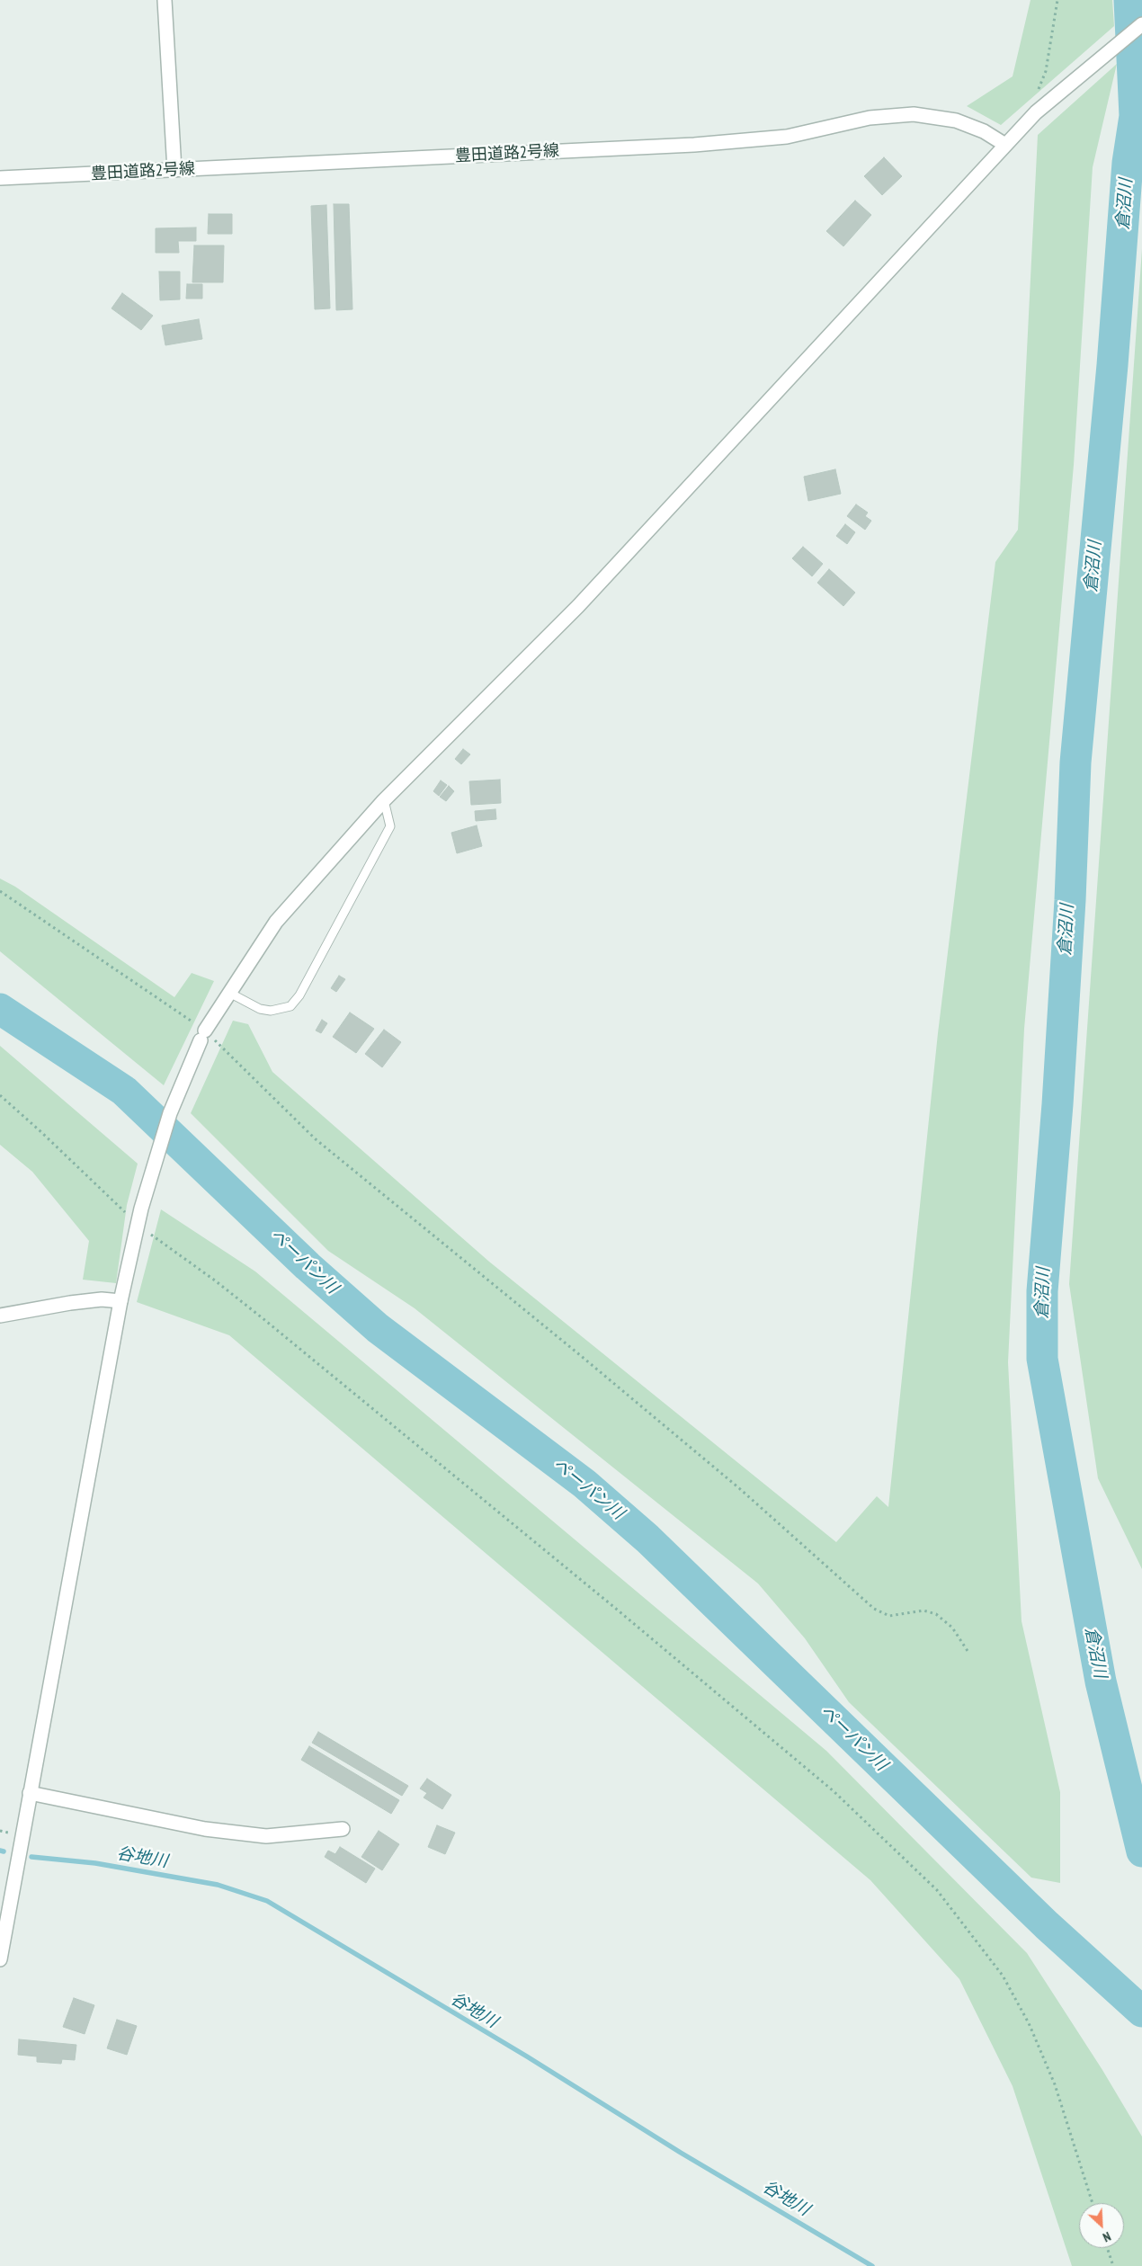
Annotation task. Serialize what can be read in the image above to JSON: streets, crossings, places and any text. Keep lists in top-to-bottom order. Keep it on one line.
{"streets":{"street":["豊田道路2号線"]},"water":["倉沼川","ペーパン川","谷地川"],"north":"bottom right"}
